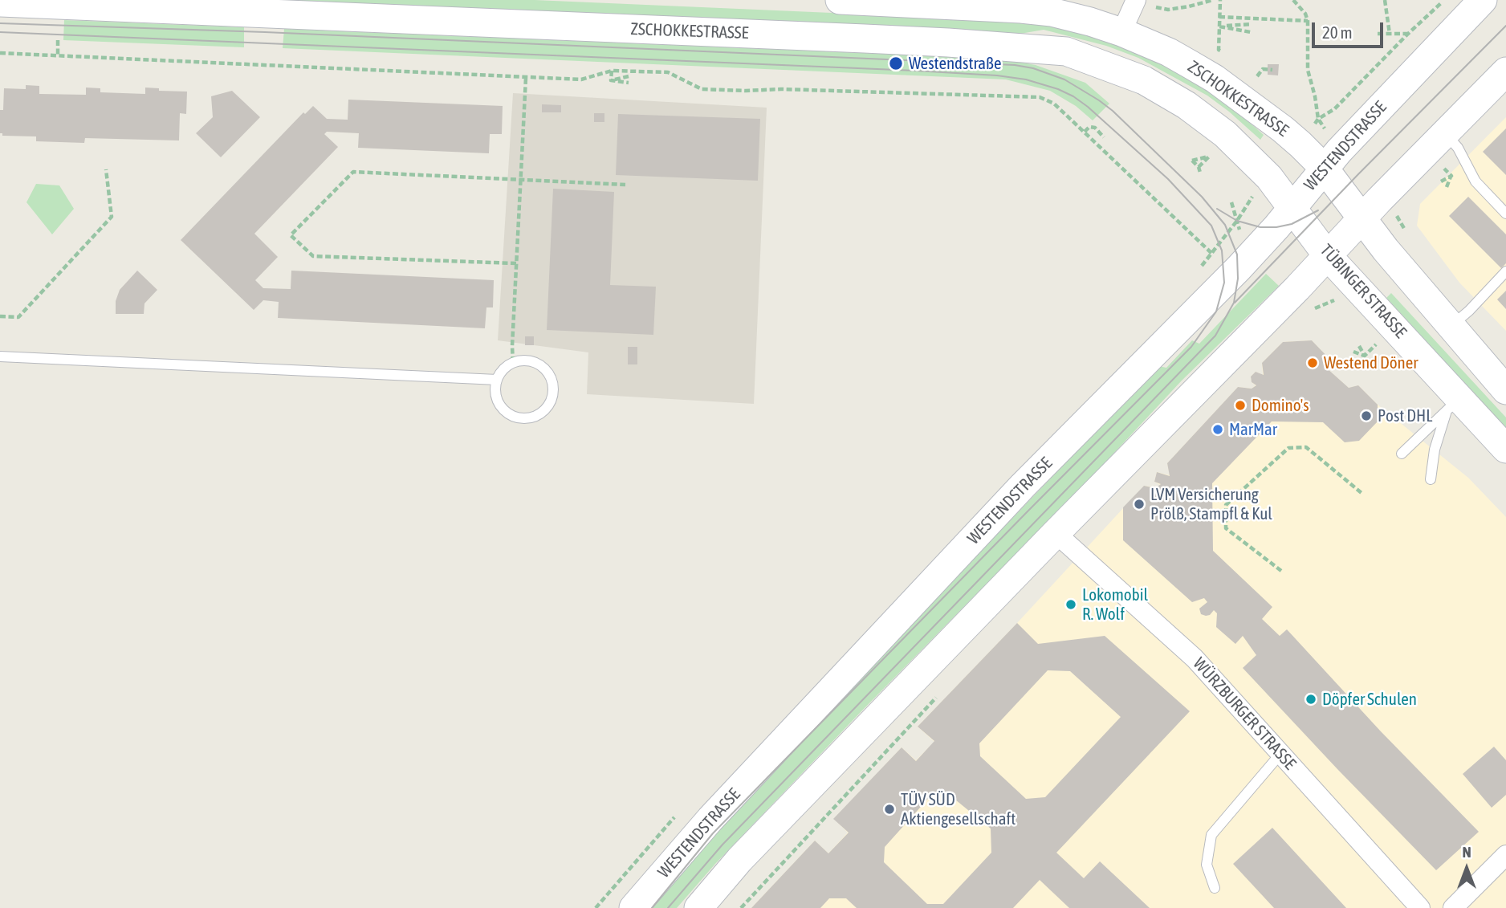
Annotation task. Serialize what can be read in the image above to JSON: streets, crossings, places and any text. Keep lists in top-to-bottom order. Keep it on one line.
{"streets":{"main road":["ZSCHOKKESTRASSE","WESTENDSTRASSE","TÜBINGER STRASSE"],"street":["WÜRZBURGER STRASSE"]},"crossings":[["ZSCHOKKESTRASSE","WESTENDSTRASSE"],["ZSCHOKKESTRASSE","TÜBINGER STRASSE"]],"places":["Westendstraße","Westend Döner","Domino's","Post DHL","MarMar","LVM Versicherung Prölß, Stampfl & Kul","Lokomobil R. Wolf","Döpfer Schulen","TÜV SÜD Aktiengesellschaft"],"scale_bar":"20 m","north":"top"}
